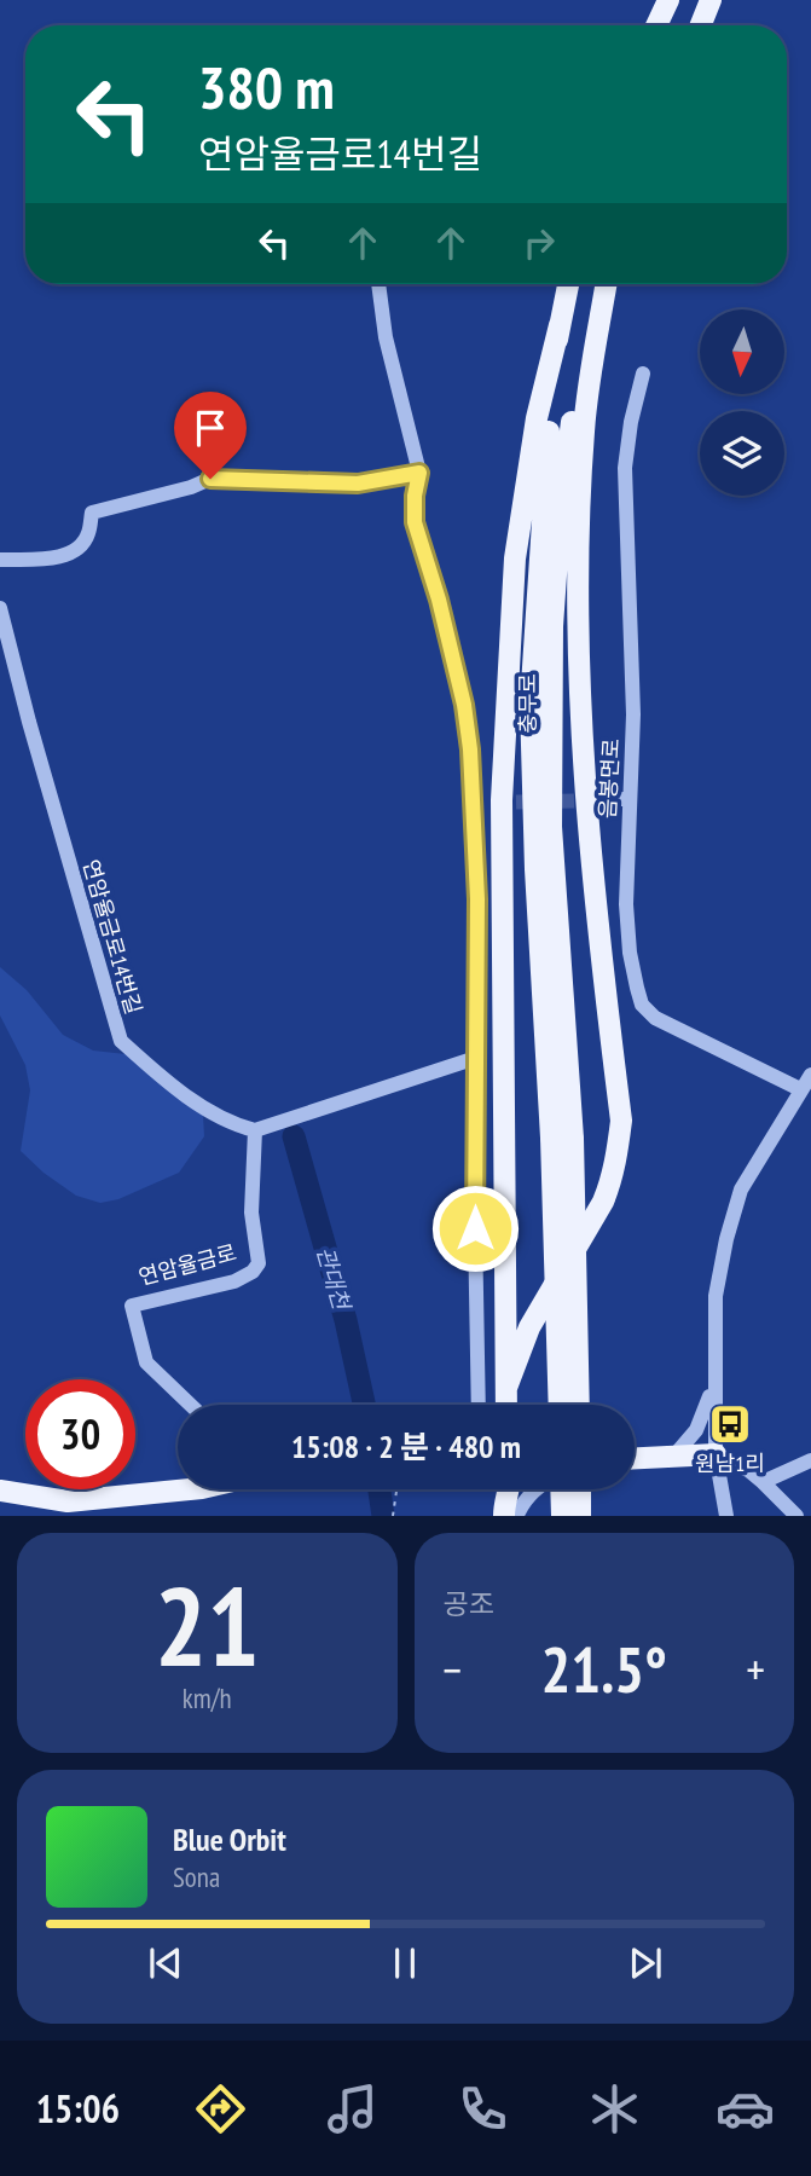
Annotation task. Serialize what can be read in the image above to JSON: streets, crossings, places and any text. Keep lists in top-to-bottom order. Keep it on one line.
{"streets":{"main road":["충무로"],"street":["음봉면로","연암율금로14번길","연암율금로"]},"crossings":[["연암율금로14번길","연암율금로"]],"water":["관대천"],"places":{"bus stop":["원남1리"]},"north":"bottom","page":{"turn":["380 m","연암율금로14번길"],"limit":"30","trip":"15:08 · 2 분 · 480 m","tile":[["21","km/h"],"공조"],"heat":["−","21.5°","+"],"song":["Blue Orbit","Sona"],"tabs":"15:06"}}
